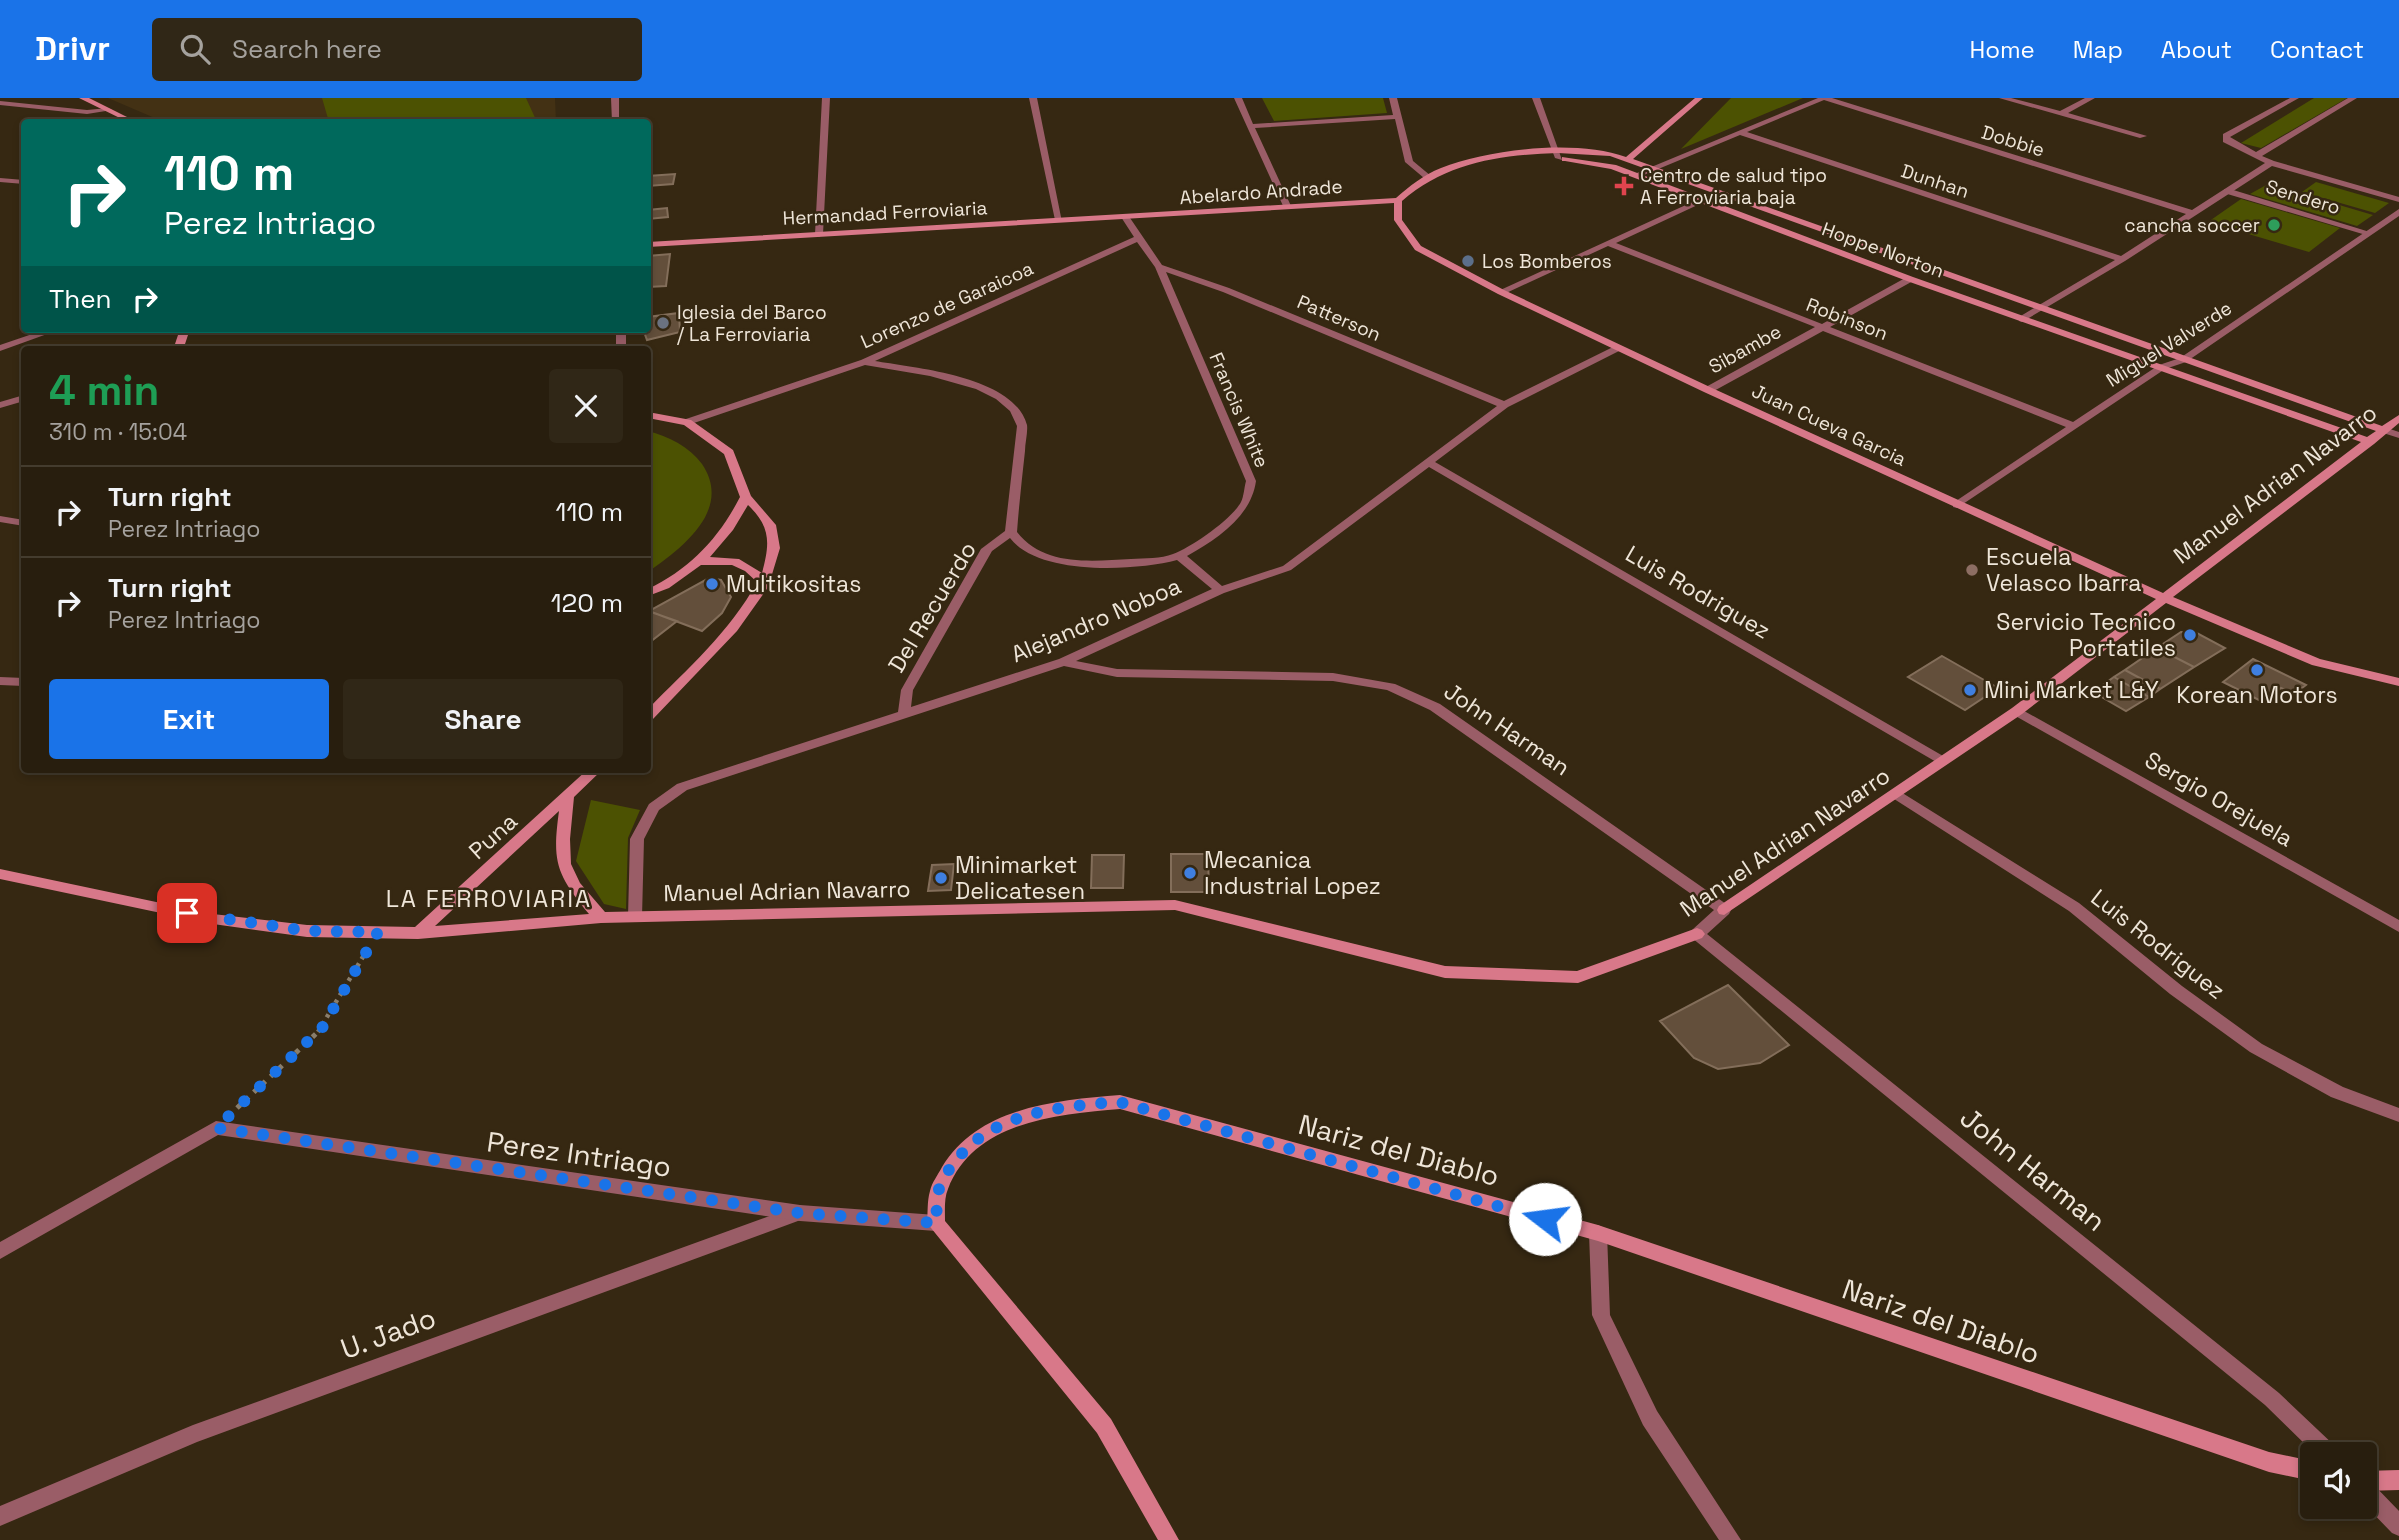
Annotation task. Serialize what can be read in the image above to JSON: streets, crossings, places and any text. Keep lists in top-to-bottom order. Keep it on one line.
{"streets":{"street":["Dobbie","Dunhan","Abelardo Andrade","Sendero","Hermandad Ferroviaria","Hoppe Norton","Lorenzo de Garaicoa","Patterson","Robinson","Miguel Valverde","Sibambe","Francis White","Juan Cueva Garcia","Manuel Adrian Navarro","Luis Rodriguez","Del Recuerdo","Alejandro Noboa","John Harman","Sergio Orejuela","Puna","Nariz del Diablo","Perez Intriago","U. Jado"]},"crossings":[["Abelardo Andrade","Hermandad Ferroviaria"],["Abelardo Andrade","Francis White"],["Abelardo Andrade","Juan Cueva Garcia"],["Sendero","Miguel Valverde"],["Hermandad Ferroviaria","Francis White"],["Hoppe Norton","Miguel Valverde"],["Hoppe Norton","Sibambe"],["Hoppe Norton","Manuel Adrian Navarro"],["Lorenzo de Garaicoa","Francis White"],["Patterson","Francis White"],["Patterson","Alejandro Noboa"],["Robinson","Miguel Valverde"],["Robinson","Sibambe"],["Miguel Valverde","Juan Cueva Garcia"],["Sibambe","Juan Cueva Garcia"],["Francis White","Del Recuerdo"],["Juan Cueva Garcia","Manuel Adrian Navarro"],["Juan Cueva Garcia","Alejandro Noboa"],["Manuel Adrian Navarro","Luis Rodriguez"],["Manuel Adrian Navarro","Alejandro Noboa"],["Manuel Adrian Navarro","John Harman"],["Manuel Adrian Navarro","Sergio Orejuela"],["Manuel Adrian Navarro","Puna"],["Luis Rodriguez","Alejandro Noboa"],["Del Recuerdo","Alejandro Noboa"],["Alejandro Noboa","John Harman"],["Nariz del Diablo","Perez Intriago"],["Perez Intriago","U. Jado"]],"districts":["LA FERROVIARIA"],"places":{"health":["Centro de salud tipo A Ferroviaria baja"],"other":["cancha soccer","Los Bomberos","Iglesia del Barco / La Ferroviaria","Escuela Velasco Ibarra","Multikositas","Servicio Tecnico Portatiles","Korean Motors","Mini Market L&Y","Mecanica Industrial Lopez","Minimarket Delicatesen"]},"page":{"header":"Drivr","search":"Search here","nav":["Home","Map","About","Contact"],"turn":["110 m","Perez Intriago"],"then":"Then","heading":["4 min","310 m · 15:04"],"list":[{"name":"Turn right","note":"Perez Intriago","value":"110 m"},{"name":"Turn right","note":"Perez Intriago","value":"120 m"}],"buttons":["Exit","Share"]}}
